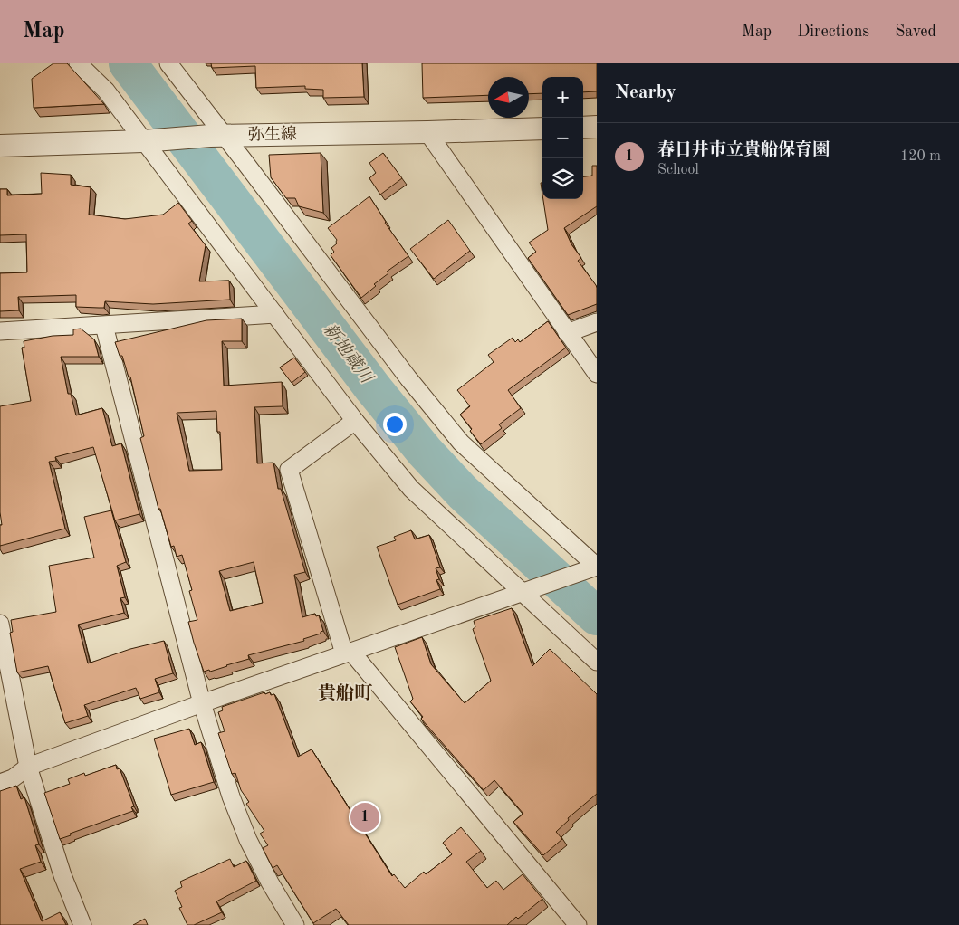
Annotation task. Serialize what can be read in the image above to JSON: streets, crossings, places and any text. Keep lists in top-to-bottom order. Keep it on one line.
{"streets":{"street":["弥生線"]},"districts":["貴船町"],"water":["新地蔵川"],"north":"left","page":{"header":"Map","nav":["Map","Directions","Saved"],"heading":"Nearby","map_buttons":["+","−"],"list":[{"mark":"1","name":"春日井市立貴船保育園","note":"School","value":"120 m"}],"pins":"1"}}
